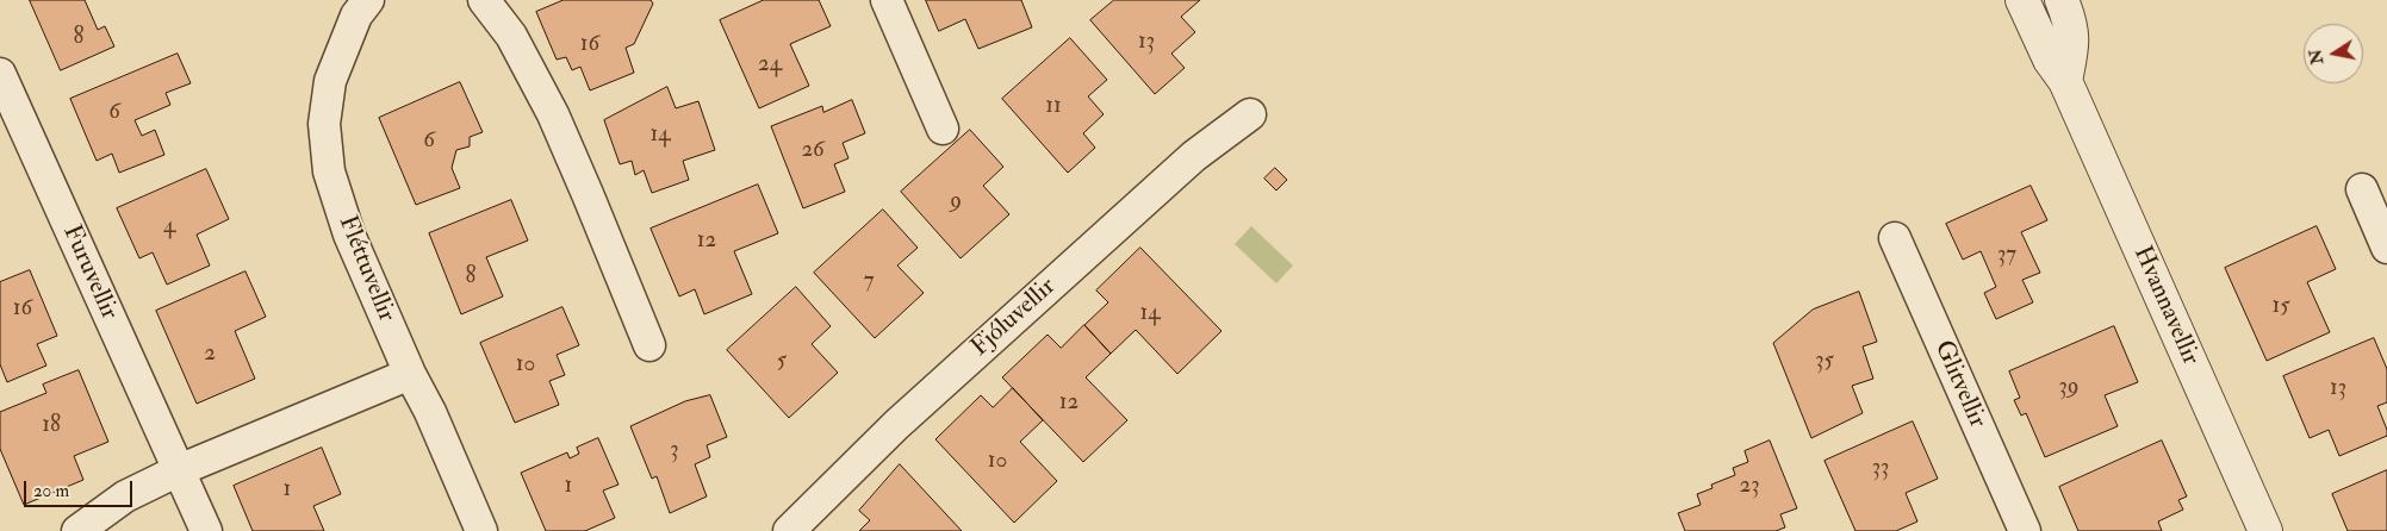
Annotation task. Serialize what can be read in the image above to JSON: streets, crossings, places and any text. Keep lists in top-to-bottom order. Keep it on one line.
{"streets":{"street":["Fléttuvellir","Furuvellir","Hvannavellir","Fjóluvellir","Glitvellir"]},"house_numbers":["8","13","16","24","11","6","14","6","26","9","4","12","37","8","7","15","16","14","2","5","35","10","39","13","12","18","3","10","33","1","23","1"],"scale_bar":"20 m","north":"left"}
